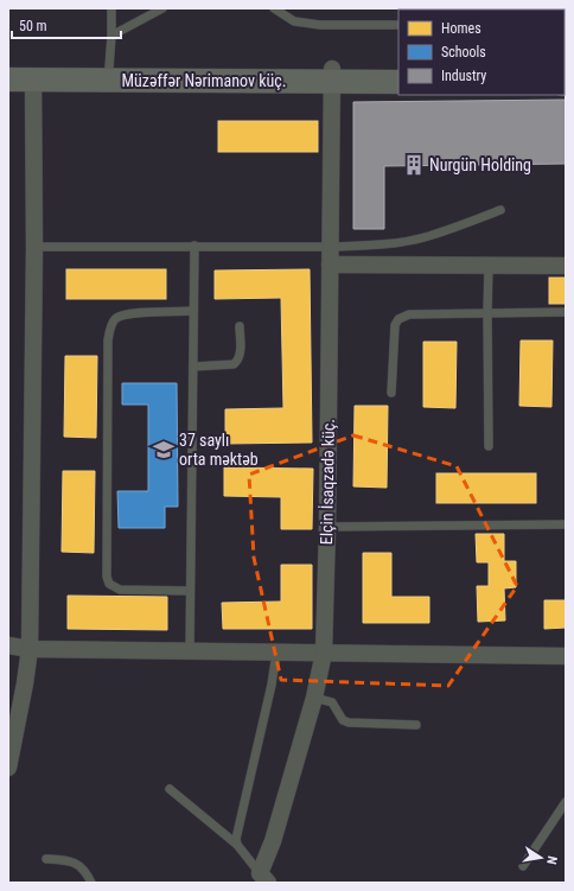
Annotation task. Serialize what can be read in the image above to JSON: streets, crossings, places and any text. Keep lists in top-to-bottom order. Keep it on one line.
{"streets":{"main road":["Müzəffər Nərimanov küç."],"street":["Elçin İsaqzadə küç."]},"crossings":[["Müzəffər Nərimanov küç.","Elçin İsaqzadə küç."]],"places":{"building":["Nurgün Holding"],"school or university":["37 saylı orta məktəb"]},"legend":["Homes","Schools","Industry"],"scale_bar":"50 m","north":"right"}
